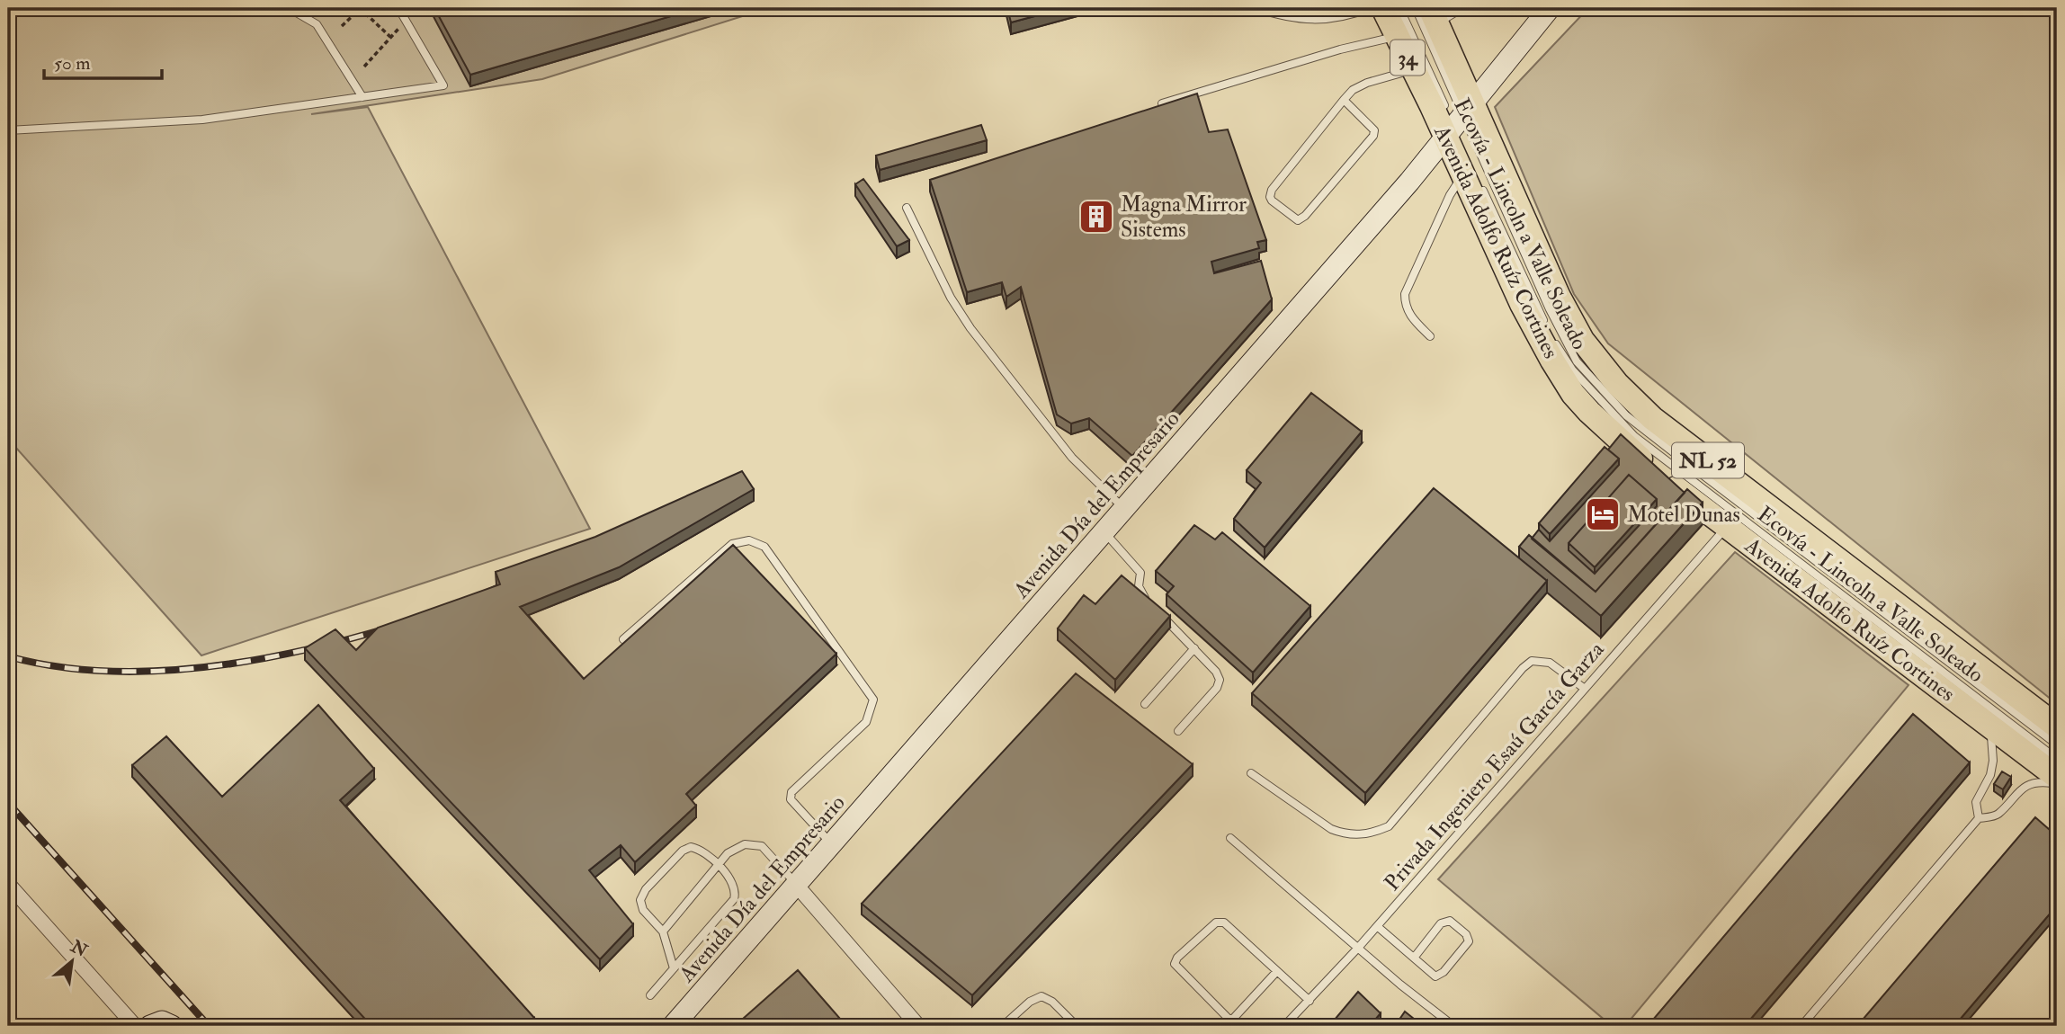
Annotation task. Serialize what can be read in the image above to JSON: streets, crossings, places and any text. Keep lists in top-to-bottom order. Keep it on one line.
{"streets":{"main road":["34","Avenida Adolfo Ruíz Cortines","NL 52"],"street":["Avenida Día del Empresario"],"lane":["Ecovía - Lincoln a Valle Soleado","Privada Ingeniero Esaú García Garza"]},"crossings":[["Ecovía - Lincoln a Valle Soleado","Avenida Adolfo Ruíz Cortines"],["Ecovía - Lincoln a Valle Soleado","Avenida Día del Empresario"],["Avenida Adolfo Ruíz Cortines","Avenida Día del Empresario"],["Avenida Adolfo Ruíz Cortines","Privada Ingeniero Esaú García Garza"]],"places":{"building":["Magna Mirror Sistems"],"hotel":["Motel Dunas"]},"scale_bar":"50 m","north":"top right"}
